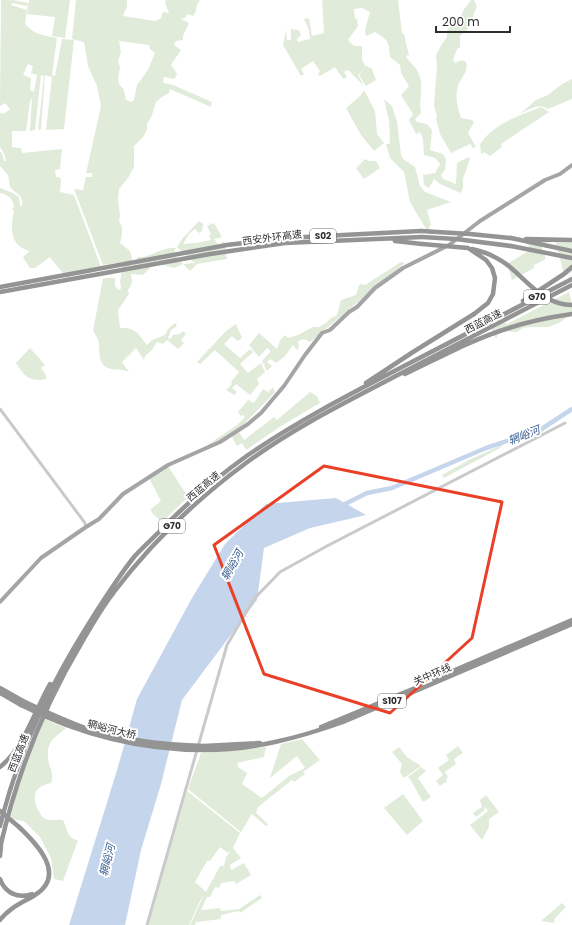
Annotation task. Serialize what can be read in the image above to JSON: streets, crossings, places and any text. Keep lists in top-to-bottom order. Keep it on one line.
{"streets":{"highway":["S02","西安外环高速","G70","西蓝高速","关中环线","S107","辋峪河大桥"]},"crossings":[["关中环线","辋峪河大桥"],["S107","辋峪河大桥"]],"water":["辋峪河"],"scale_bar":"200 m"}
